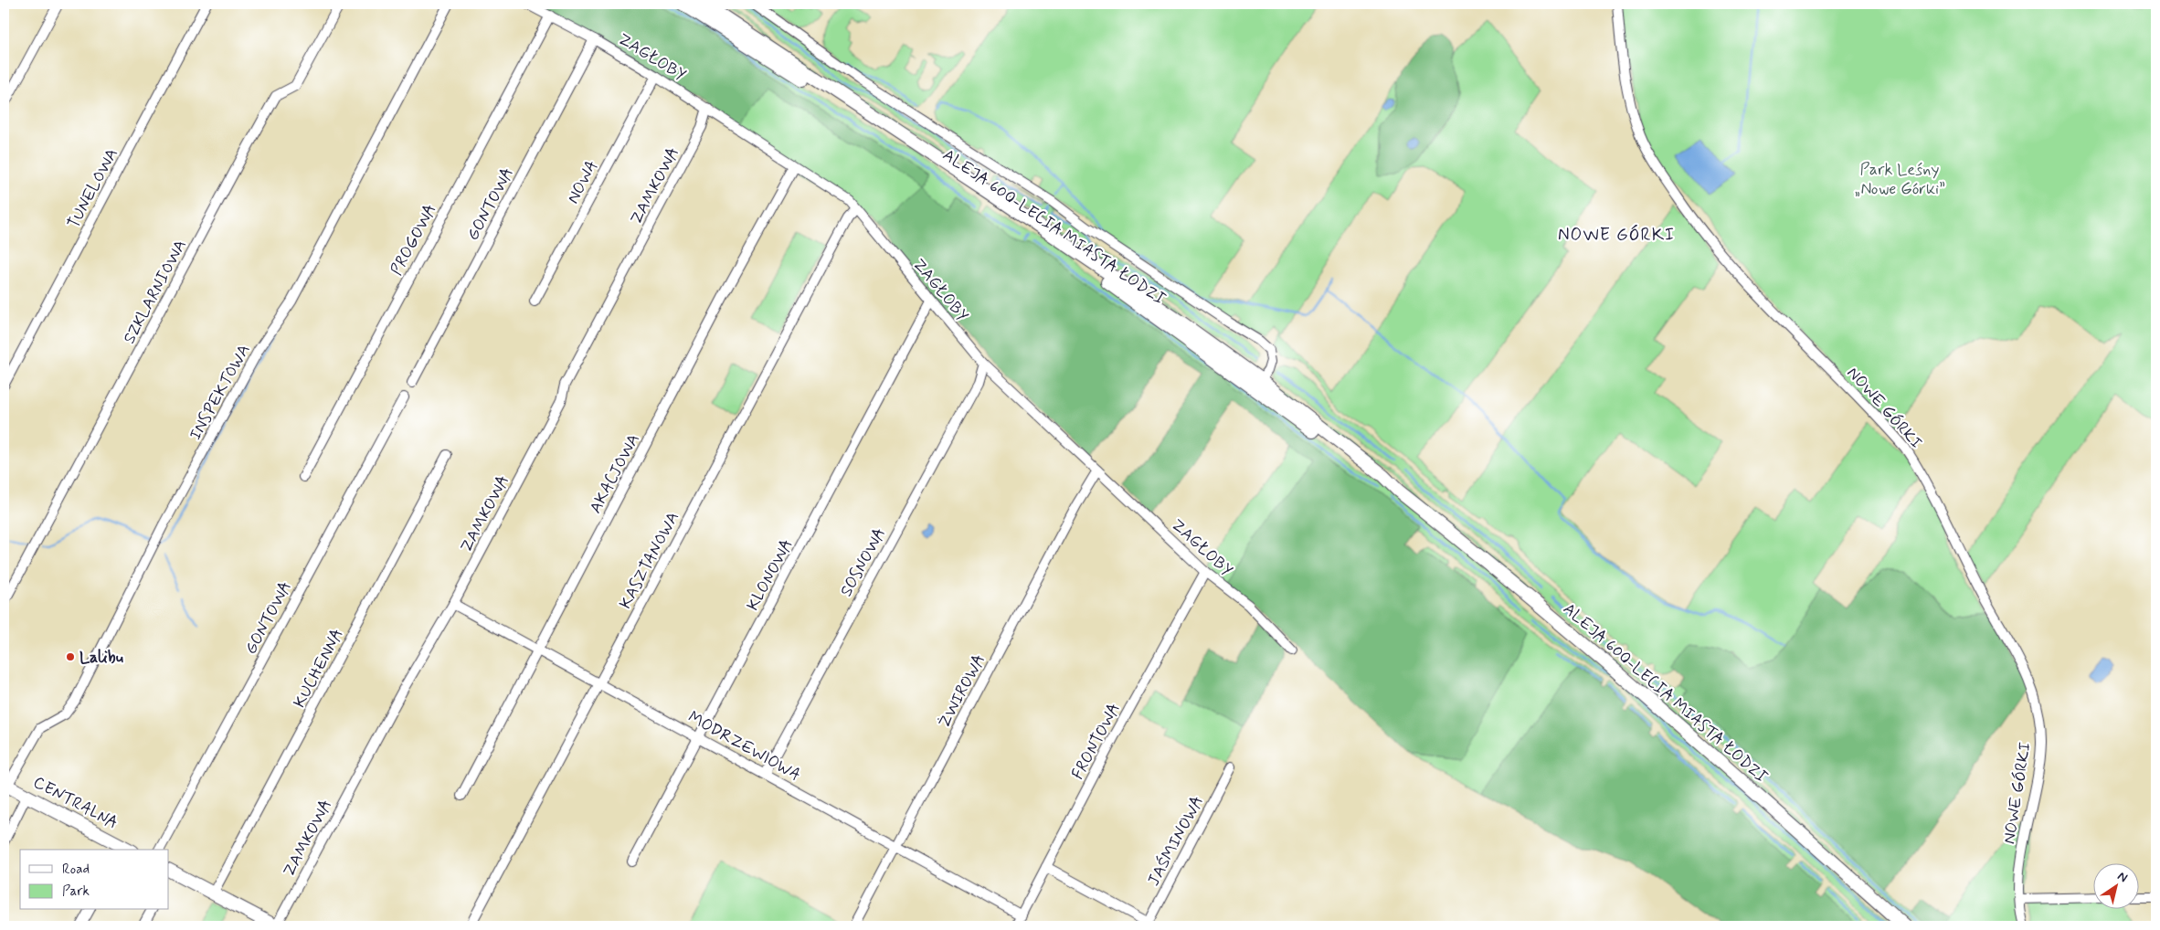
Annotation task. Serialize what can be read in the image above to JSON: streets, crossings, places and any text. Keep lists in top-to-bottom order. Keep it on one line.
{"streets":{"main road":["ALEJA 600-LECIA MIASTA ŁODZI","CENTRALNA"],"street":["ZAGŁOBY","NOWA","ZAMKOWA","TUNELOWA","GONTOWA","PROGOWA","SZKLARNIOWA","INSPEKTOWA","NOWE GÓRKI","AKACJOWA","KASZTANOWA","SOSNOWA","KLONOWA","KUCHENNA","ŻWIROWA","FRONTOWA","MODRZEWIOWA","JAŚMINOWA"]},"crossings":[["ZAGŁOBY","NOWA"],["ZAGŁOBY","ZAMKOWA"],["ZAGŁOBY","GONTOWA"],["ZAGŁOBY","PROGOWA"],["ZAGŁOBY","AKACJOWA"],["ZAGŁOBY","KASZTANOWA"],["ZAGŁOBY","SOSNOWA"],["ZAGŁOBY","KLONOWA"],["ZAGŁOBY","ŻWIROWA"],["ZAGŁOBY","FRONTOWA"],["ZAMKOWA","MODRZEWIOWA"],["INSPEKTOWA","CENTRALNA"],["AKACJOWA","MODRZEWIOWA"],["KASZTANOWA","MODRZEWIOWA"],["SOSNOWA","MODRZEWIOWA"],["KLONOWA","MODRZEWIOWA"],["ŻWIROWA","MODRZEWIOWA"],["FRONTOWA","MODRZEWIOWA"]],"districts":["NOWE GÓRKI"],"parks":["Park Leśny „Nowe Górki”"],"places":["Lalibu"],"legend":["Road","Park"],"north":"top right"}
